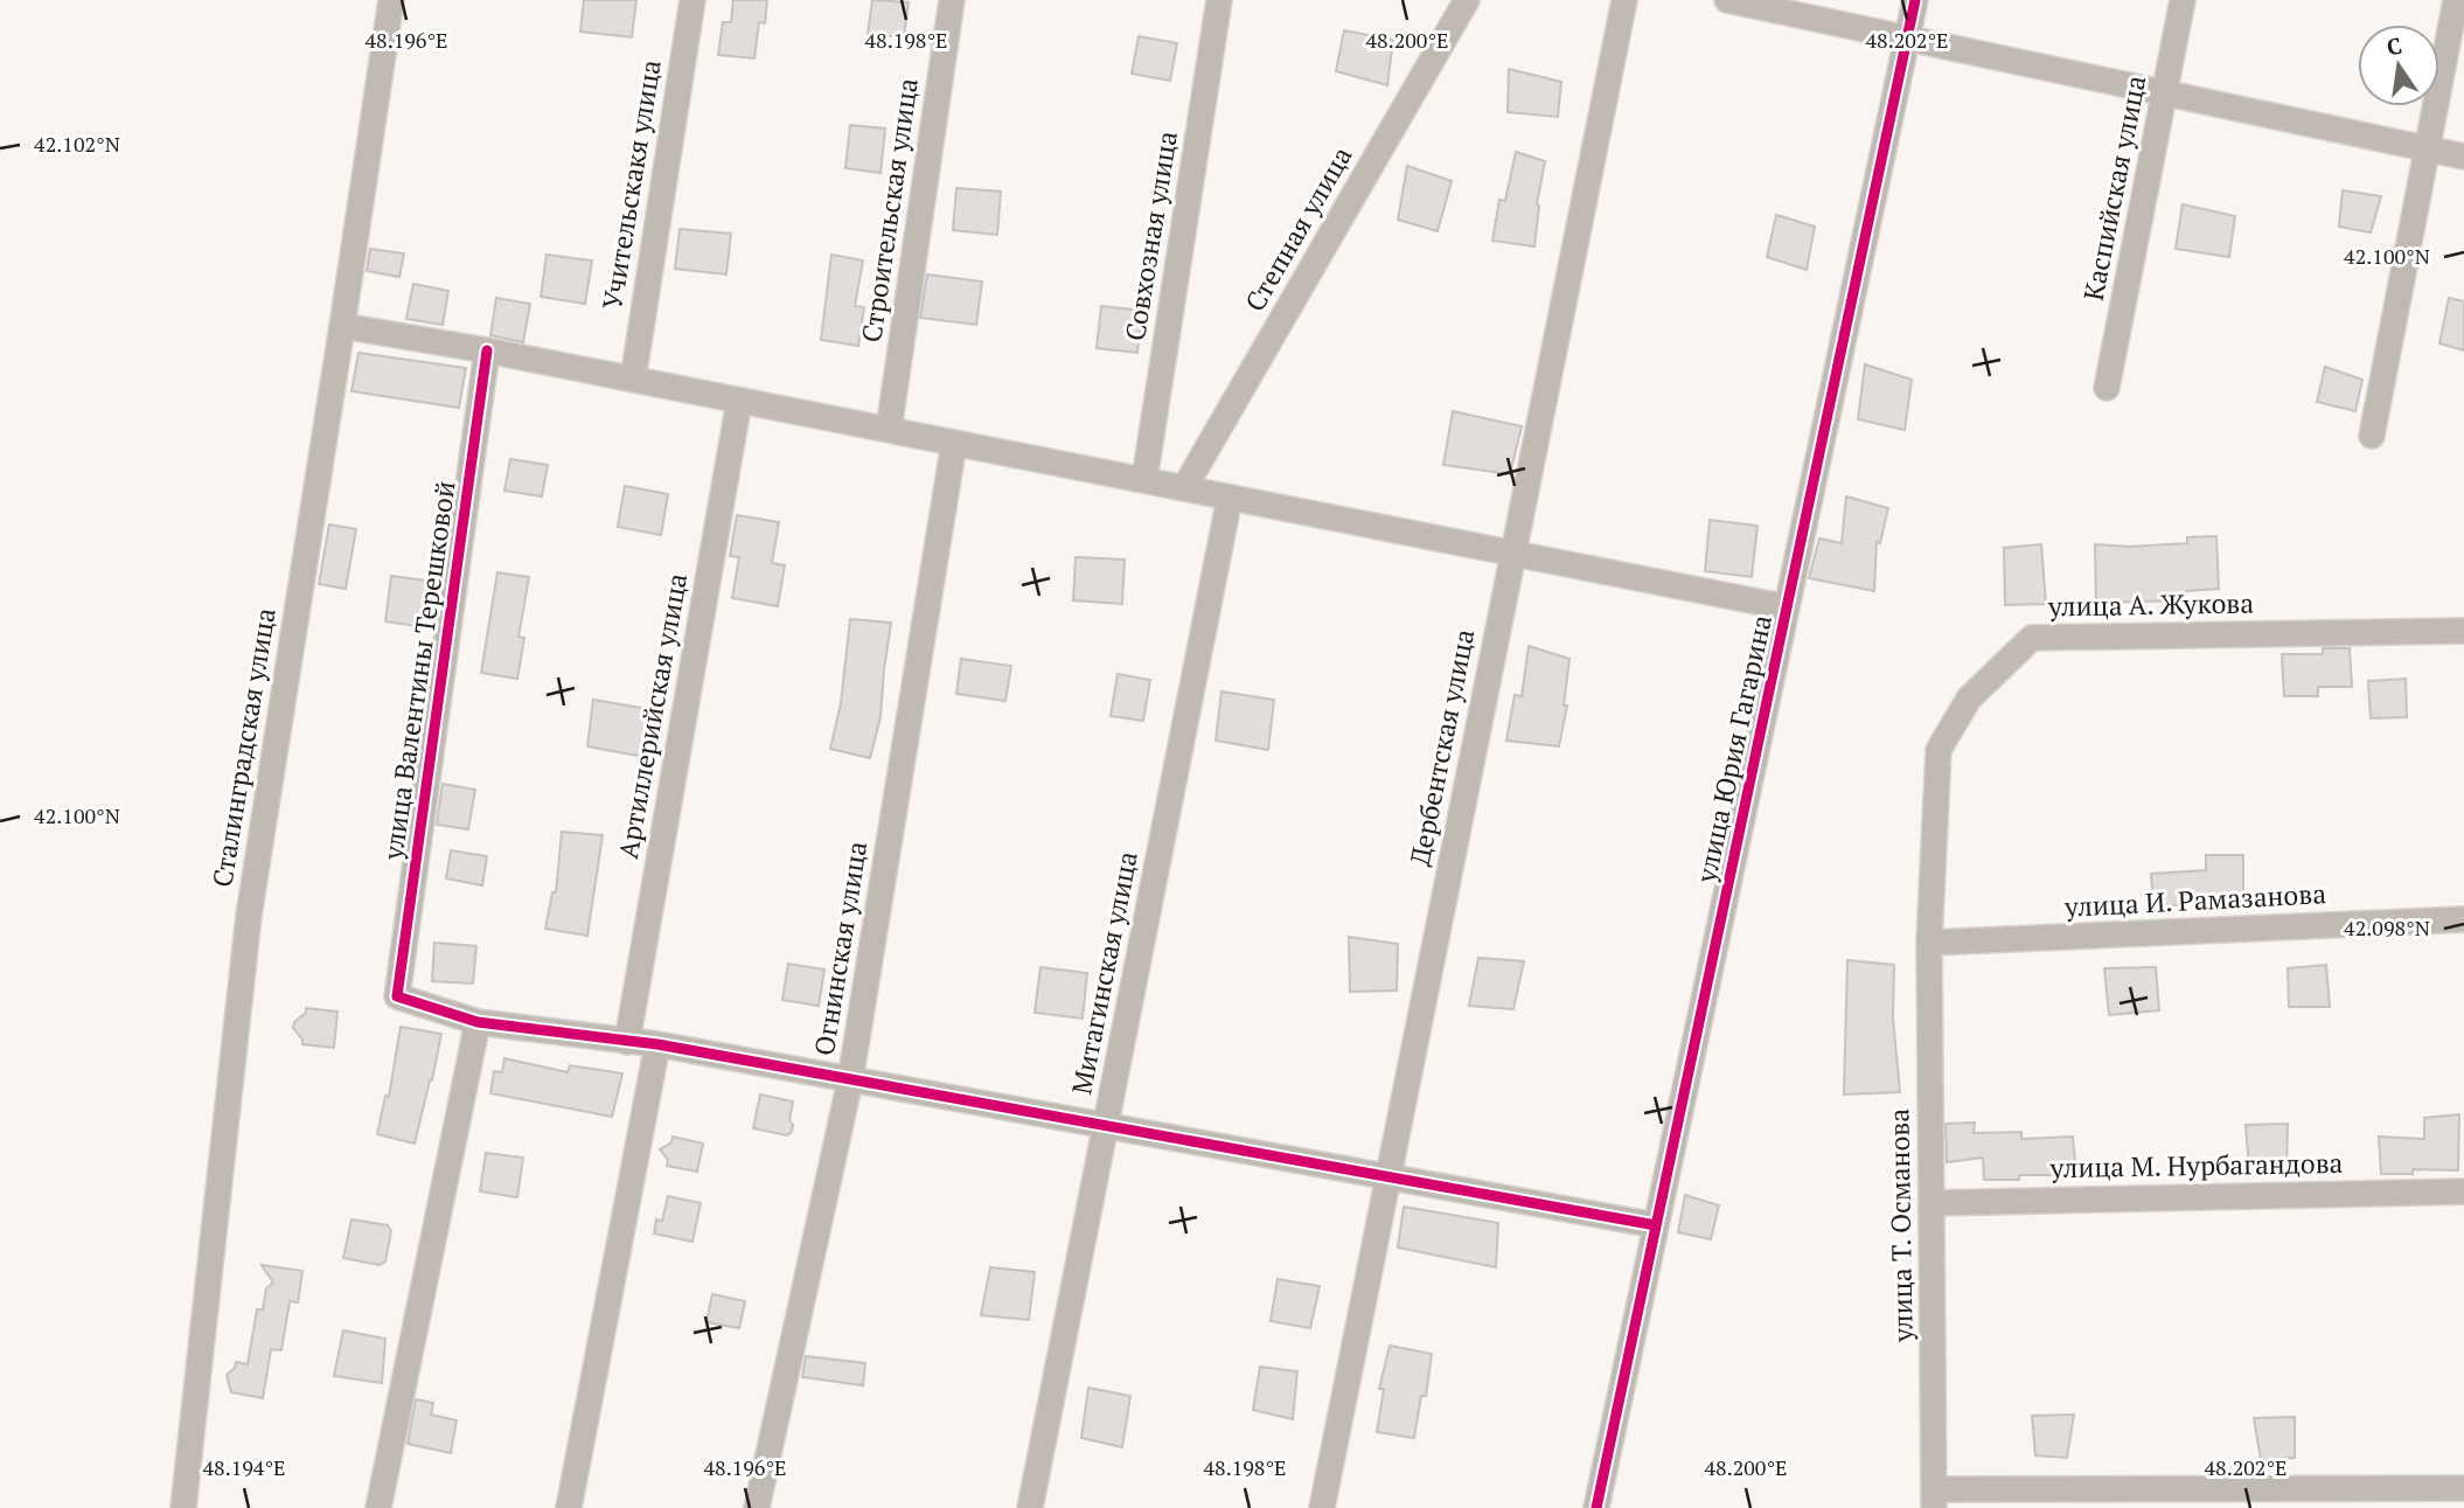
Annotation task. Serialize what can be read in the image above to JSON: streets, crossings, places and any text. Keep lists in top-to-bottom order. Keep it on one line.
{"streets":{"street":["Учительскакя улица","Каспийская улица","Строительская улица","Степная улица","Совхозная улица","улица А. Жукова","улица Валентины Терешковой","Артиллерийская улица","Сталинградская улица","Дербентская улица","улица Юрия Гагарина","улица И. Рамазанова","Огнинская улица","Митагинская улица","улица М. Нурбагандова","улица Т. Османова"]},"crossings":[["улица А. Жукова","улица И. Рамазанова"],["улица А. Жукова","улица Т. Османова"],["улица И. Рамазанова","улица Т. Османова"],["улица М. Нурбагандова","улица Т. Османова"]],"north":"top","coordinates":["48.196°E","48.198°E","48.200°E","48.202°E","42.102°N","42.100°N","42.098°N","48.194°E"]}
